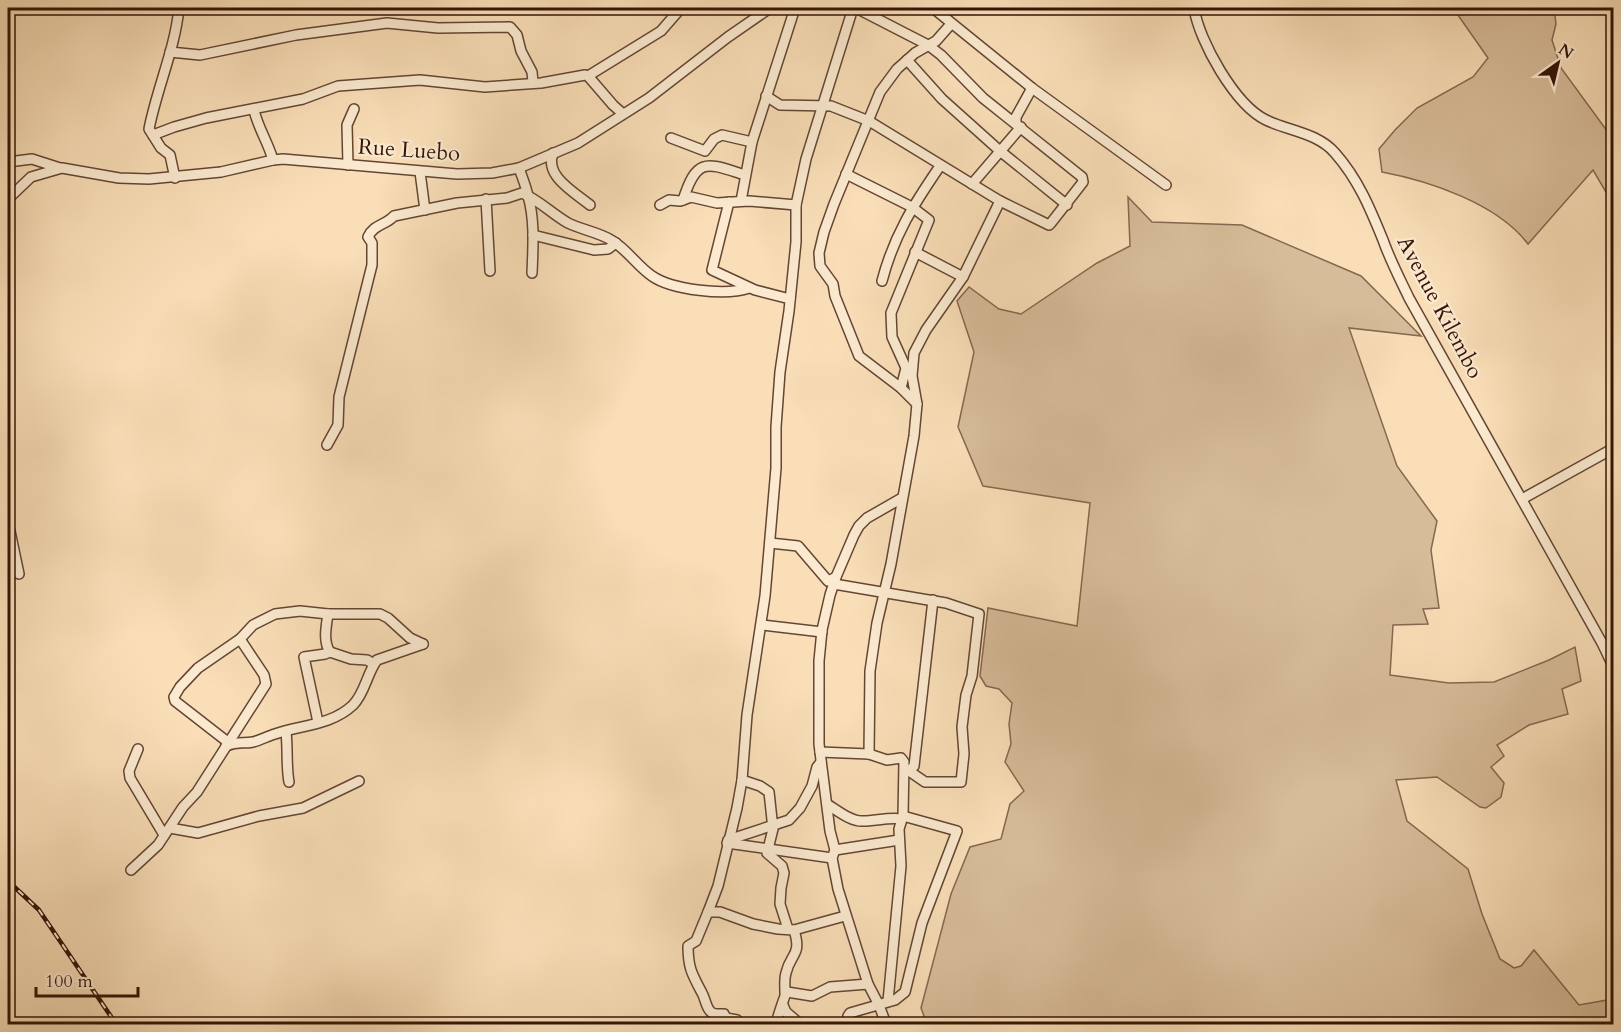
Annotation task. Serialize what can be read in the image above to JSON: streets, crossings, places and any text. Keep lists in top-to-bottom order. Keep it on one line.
{"streets":{"street":["Rue Luebo","Avenue Kilembo"]},"scale_bar":"100 m","north":"top right"}
